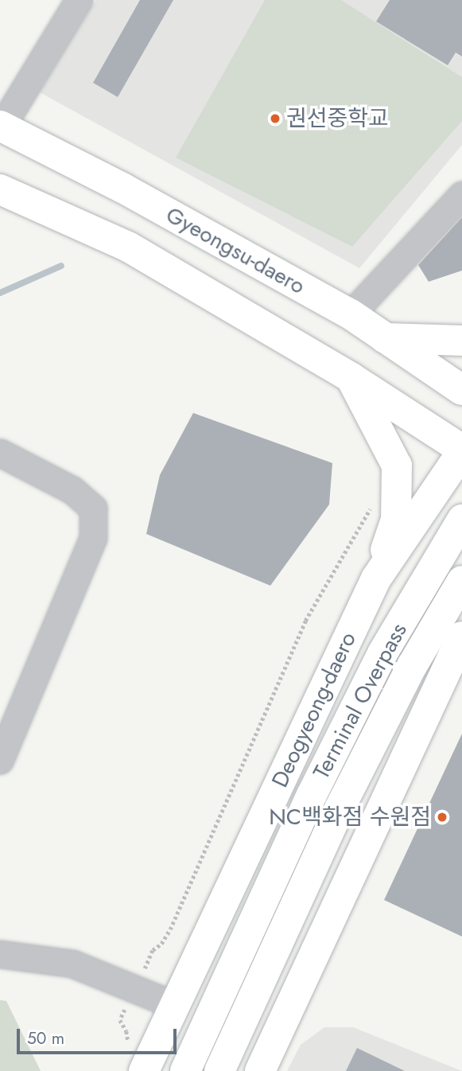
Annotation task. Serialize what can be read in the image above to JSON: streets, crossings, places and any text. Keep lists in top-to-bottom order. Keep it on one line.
{"streets":{"main road":["Gyeongsu-daero","Terminal Overpass","Deogyeong-daero"]},"places":["권선중학교","NC백화점 수원점"],"scale_bar":"50 m"}
